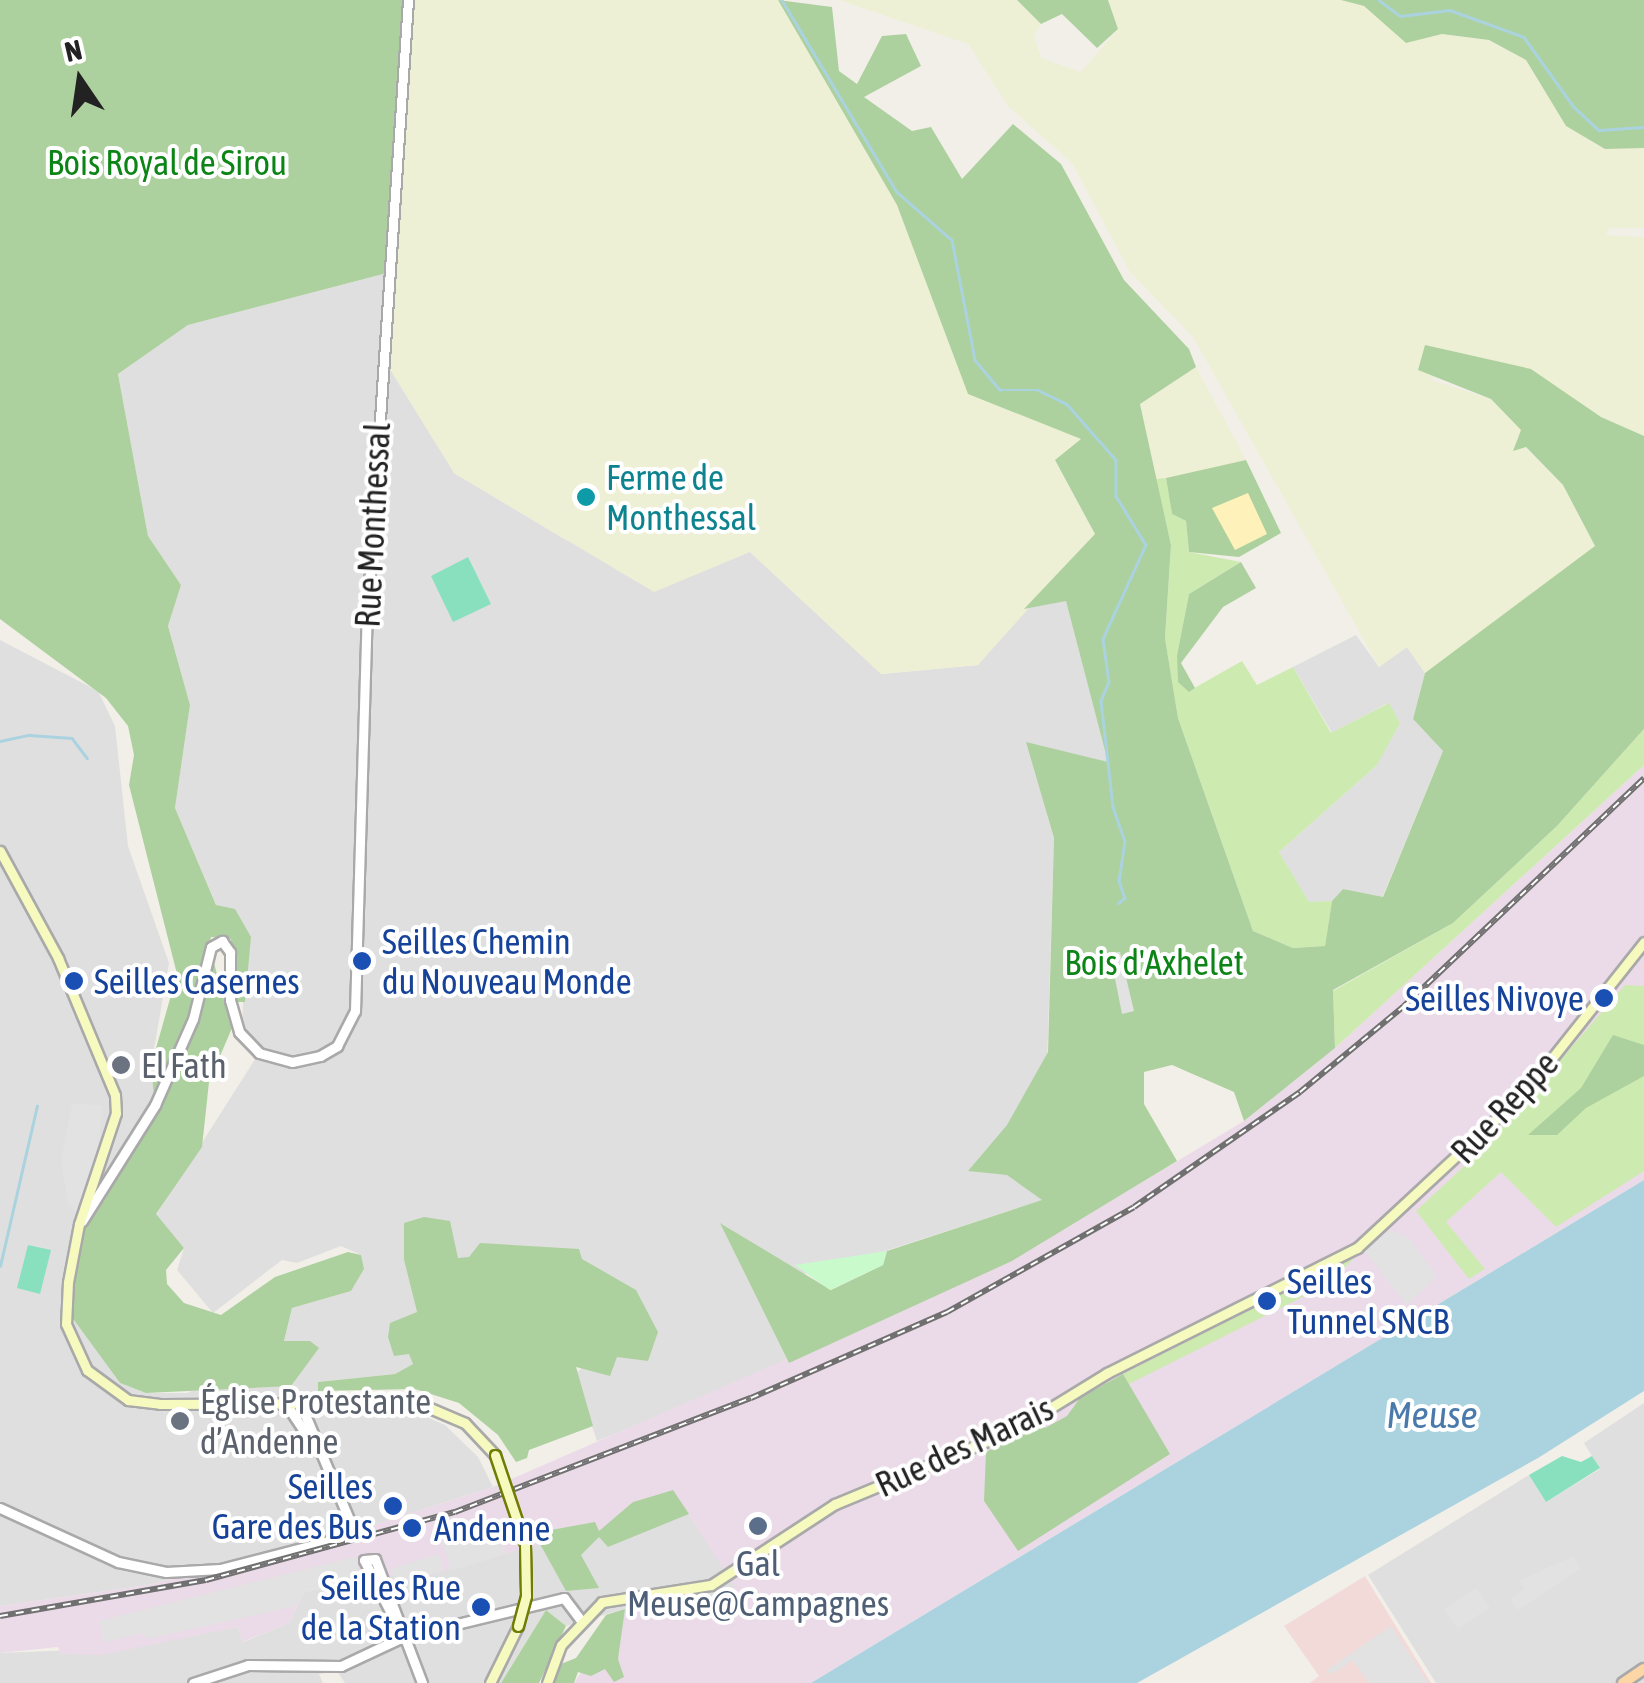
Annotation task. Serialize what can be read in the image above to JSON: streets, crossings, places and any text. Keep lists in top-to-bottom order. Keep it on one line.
{"streets":{"main road":["Rue Reppe","Rue des Marais"],"street":["Rue Monthessal"]},"crossings":[["Rue Reppe","Rue des Marais"]],"water":["Meuse"],"parks":["Bois Royal de Sirou","Bois d'Axhelet"],"places":["Ferme de Monthessal","Seilles Chemin du Nouveau Monde","Seilles Casernes","Seilles Nivoye","El Fath","Seilles Tunnel SNCB","Église Protestante d’Andenne","Seilles Gare des Bus","Gal Meuse@Campagnes","Andenne","Seilles Rue de la Station"],"north":"top"}
